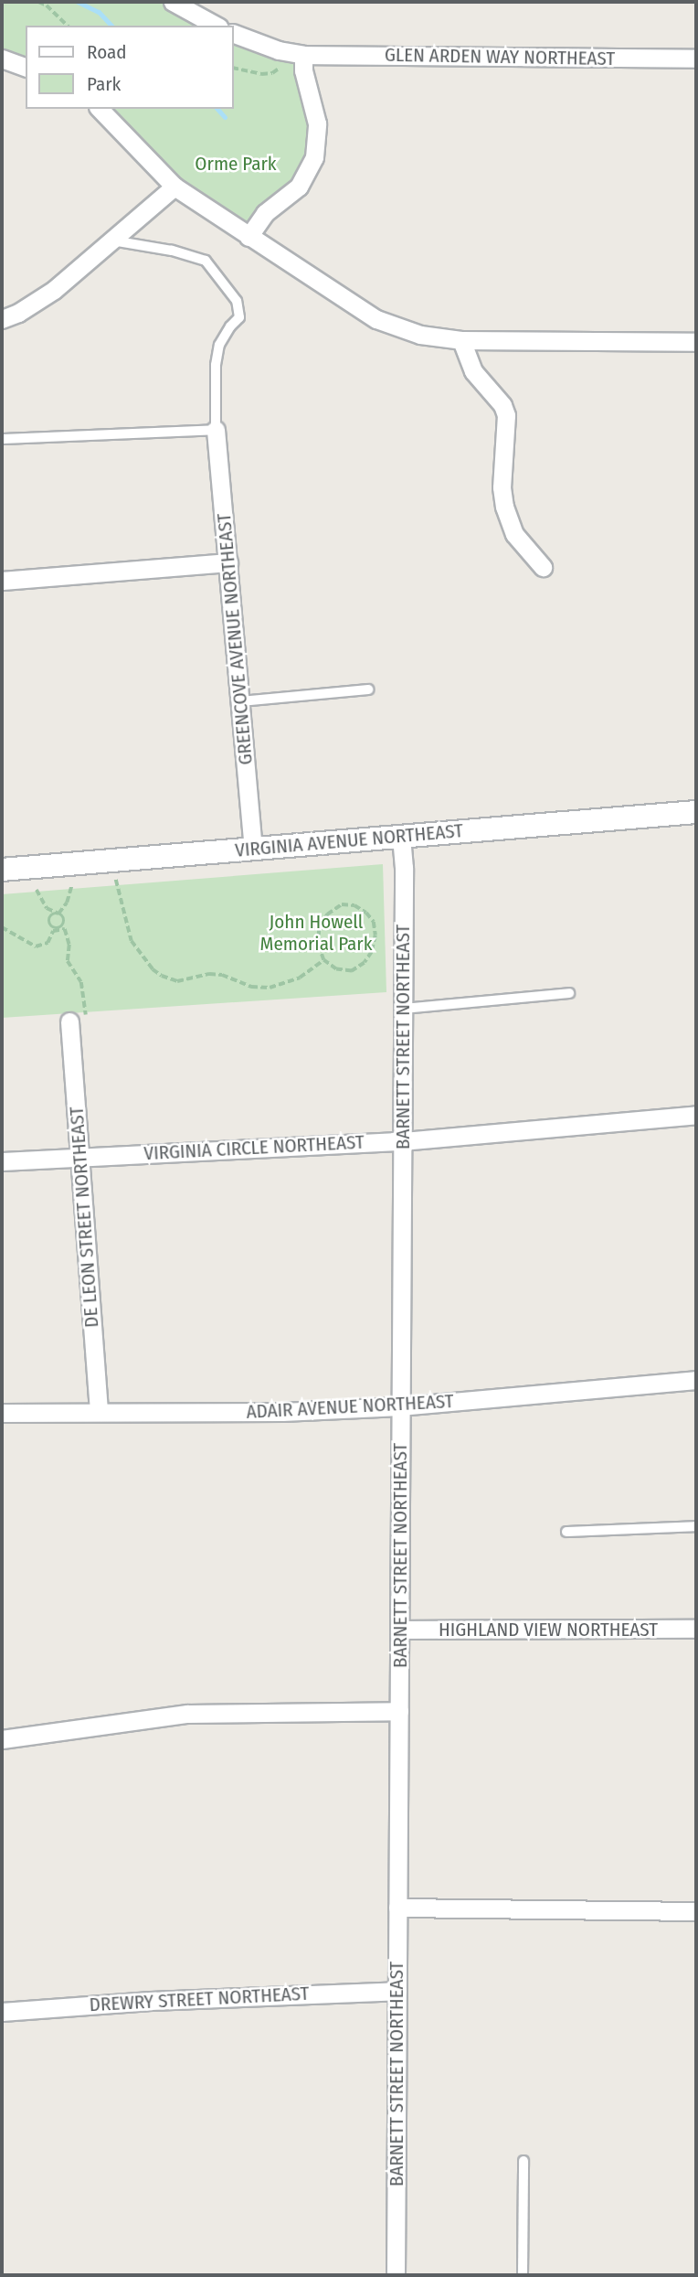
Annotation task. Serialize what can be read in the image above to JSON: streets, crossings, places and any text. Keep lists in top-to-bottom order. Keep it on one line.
{"streets":{"street":["GLEN ARDEN WAY NORTHEAST","GREENCOVE AVENUE NORTHEAST","VIRGINIA AVENUE NORTHEAST","BARNETT STREET NORTHEAST","VIRGINIA CIRCLE NORTHEAST","DE LEON STREET NORTHEAST","ADAIR AVENUE NORTHEAST","HIGHLAND VIEW NORTHEAST","DREWRY STREET NORTHEAST"]},"crossings":[["GREENCOVE AVENUE NORTHEAST","VIRGINIA AVENUE NORTHEAST"],["VIRGINIA AVENUE NORTHEAST","BARNETT STREET NORTHEAST"],["BARNETT STREET NORTHEAST","VIRGINIA CIRCLE NORTHEAST"],["BARNETT STREET NORTHEAST","ADAIR AVENUE NORTHEAST"],["BARNETT STREET NORTHEAST","HIGHLAND VIEW NORTHEAST"],["BARNETT STREET NORTHEAST","DREWRY STREET NORTHEAST"],["VIRGINIA CIRCLE NORTHEAST","DE LEON STREET NORTHEAST"],["DE LEON STREET NORTHEAST","ADAIR AVENUE NORTHEAST"]],"parks":["Orme Park","John Howell Memorial Park"],"legend":["Road","Park"]}
